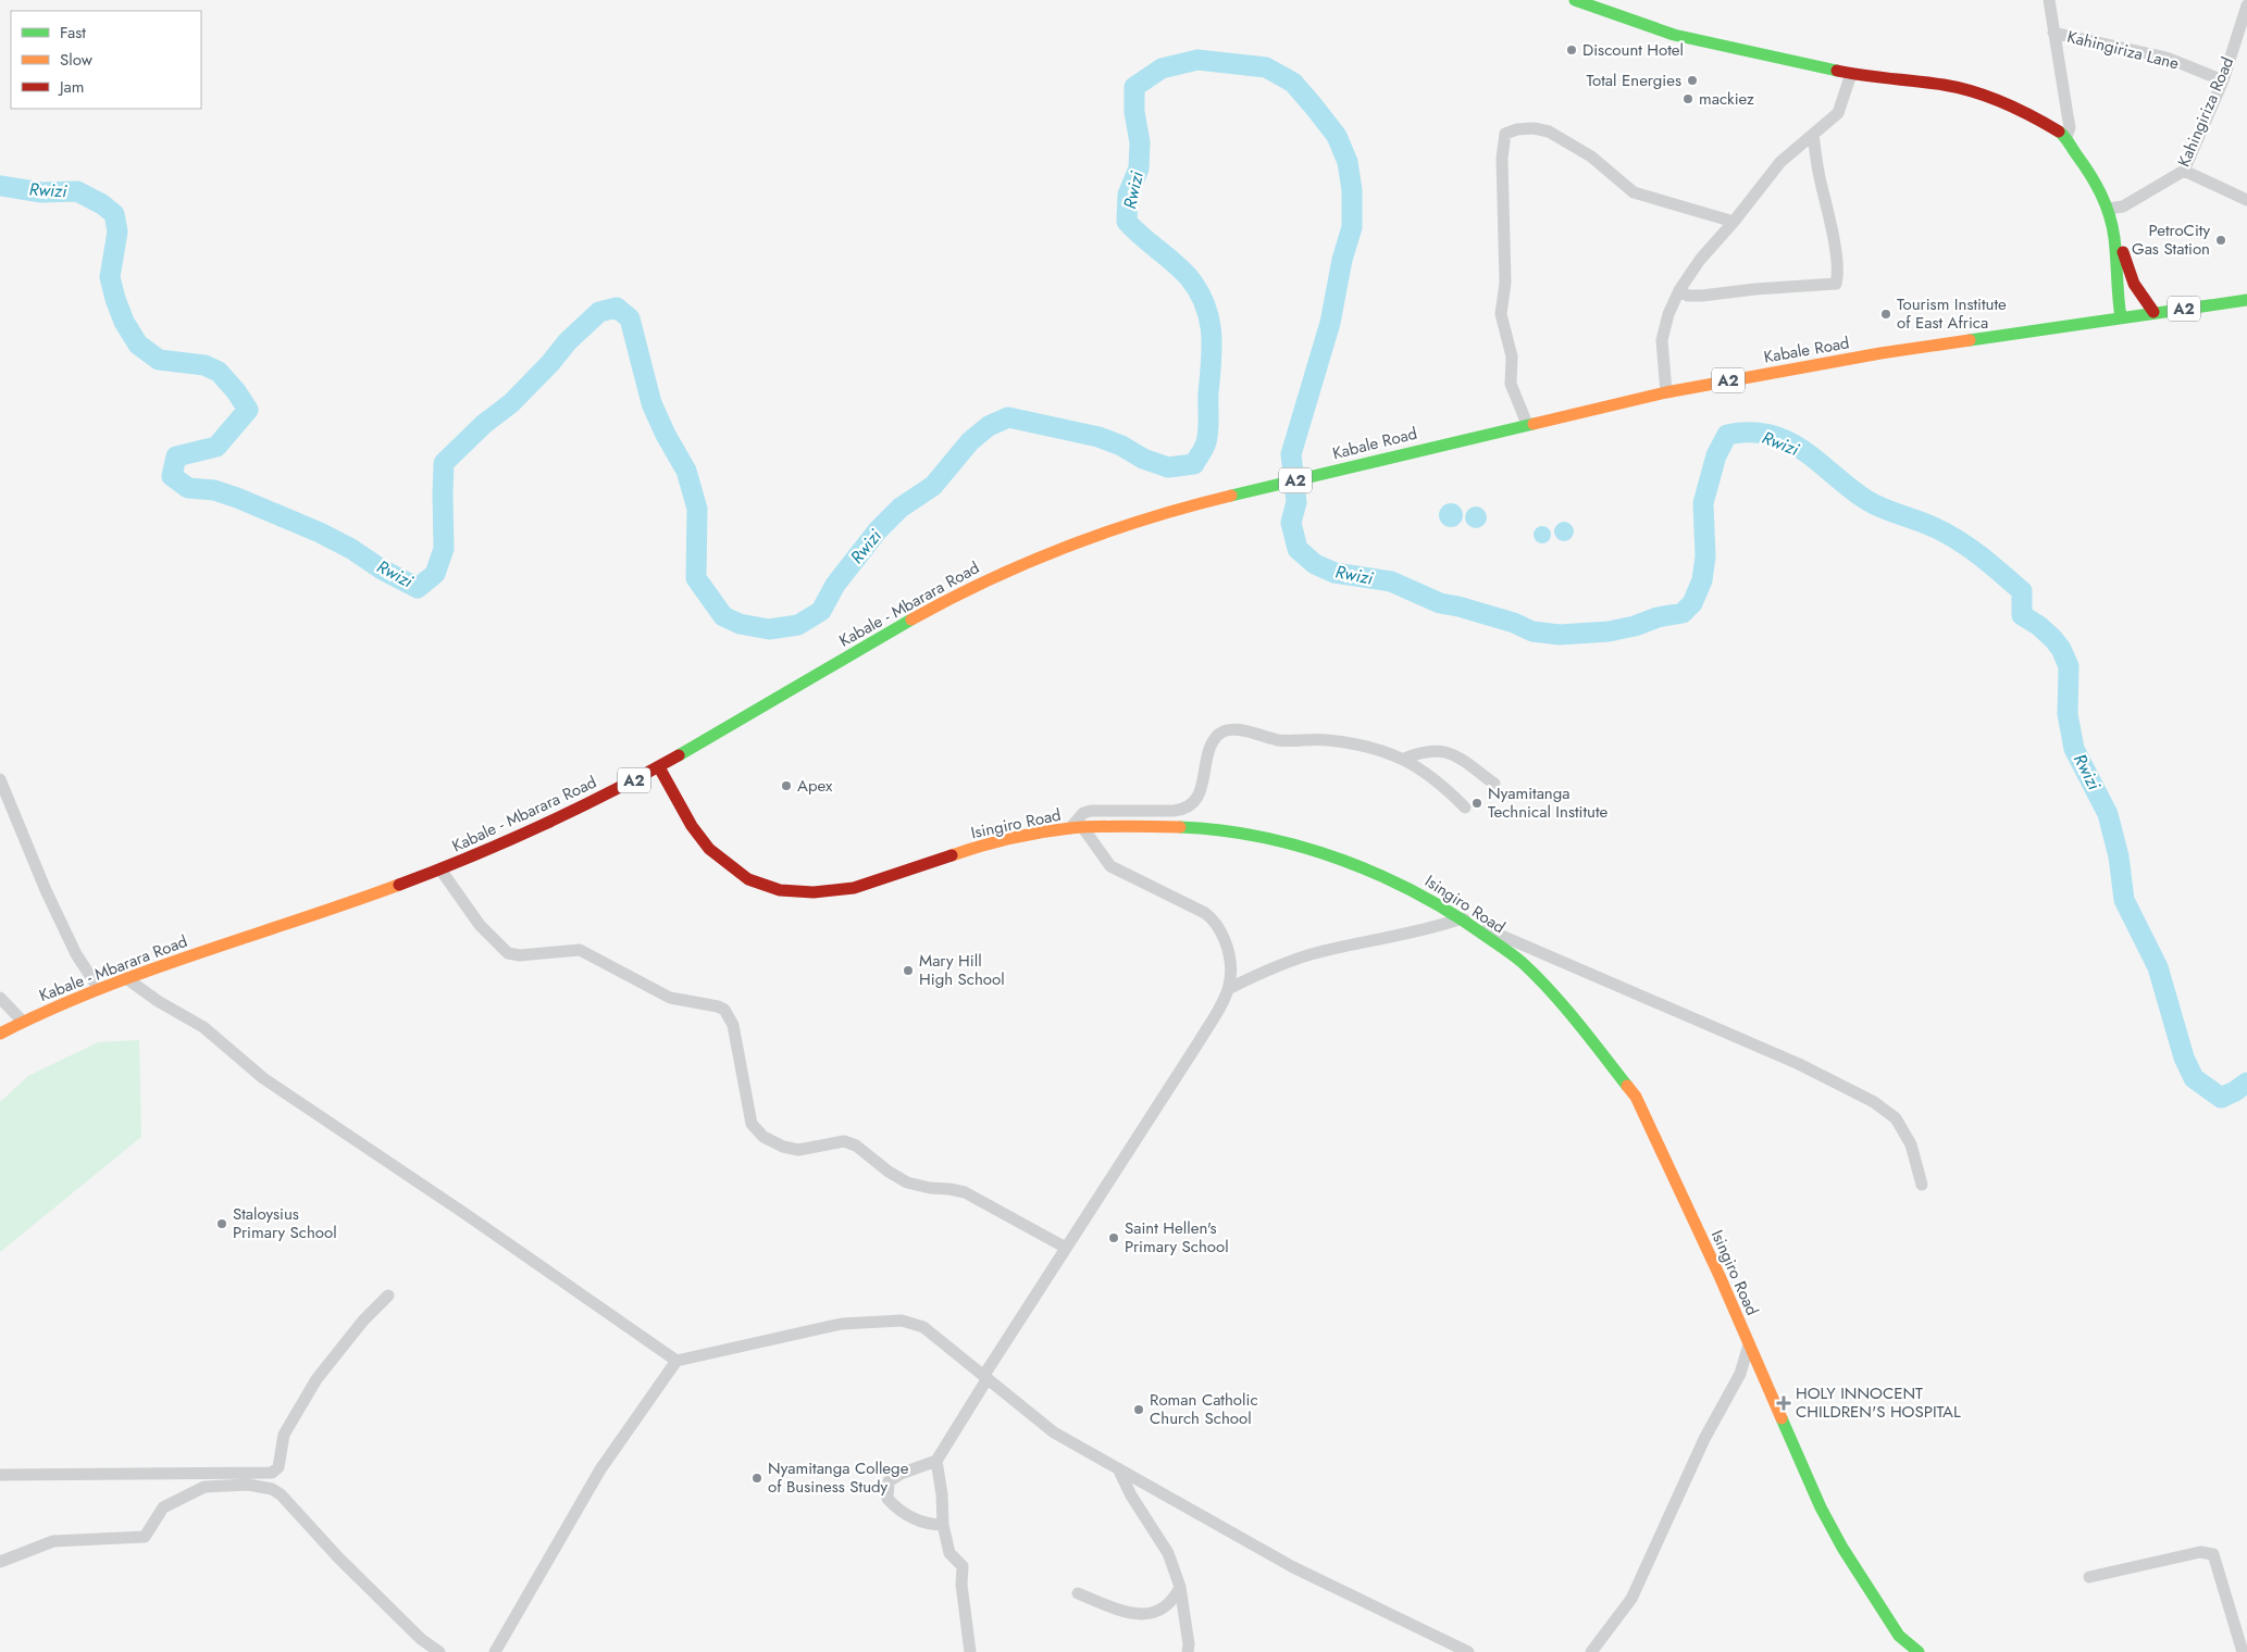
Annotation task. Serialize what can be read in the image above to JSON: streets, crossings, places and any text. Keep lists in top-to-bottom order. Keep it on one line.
{"streets":{"main road":["A2","Kabale Road","Kabale - Mbarara Road","Isingiro Road"],"street":["Kahingiriza Lane","Kahingiriza Road"]},"crossings":[["Kahingiriza Lane","Kahingiriza Road"],["Kabale Road","Kabale - Mbarara Road"],["Kabale - Mbarara Road","Isingiro Road"]],"water":["Rwizi"],"places":{"other":["Discount Hotel","Total Energies","mackiez","PetroCity Gas Station","Tourism Institute of East Africa","Apex","Nyamitanga Technical Institute","Mary Hill High School","Staloysius Primary School","Saint Hellen's Primary School","Roman Catholic Church School","Nyamitanga College of Business Study"],"health":["HOLY INNOCENT CHILDREN'S HOSPITAL"]},"legend":["Fast","Slow","Jam"]}
